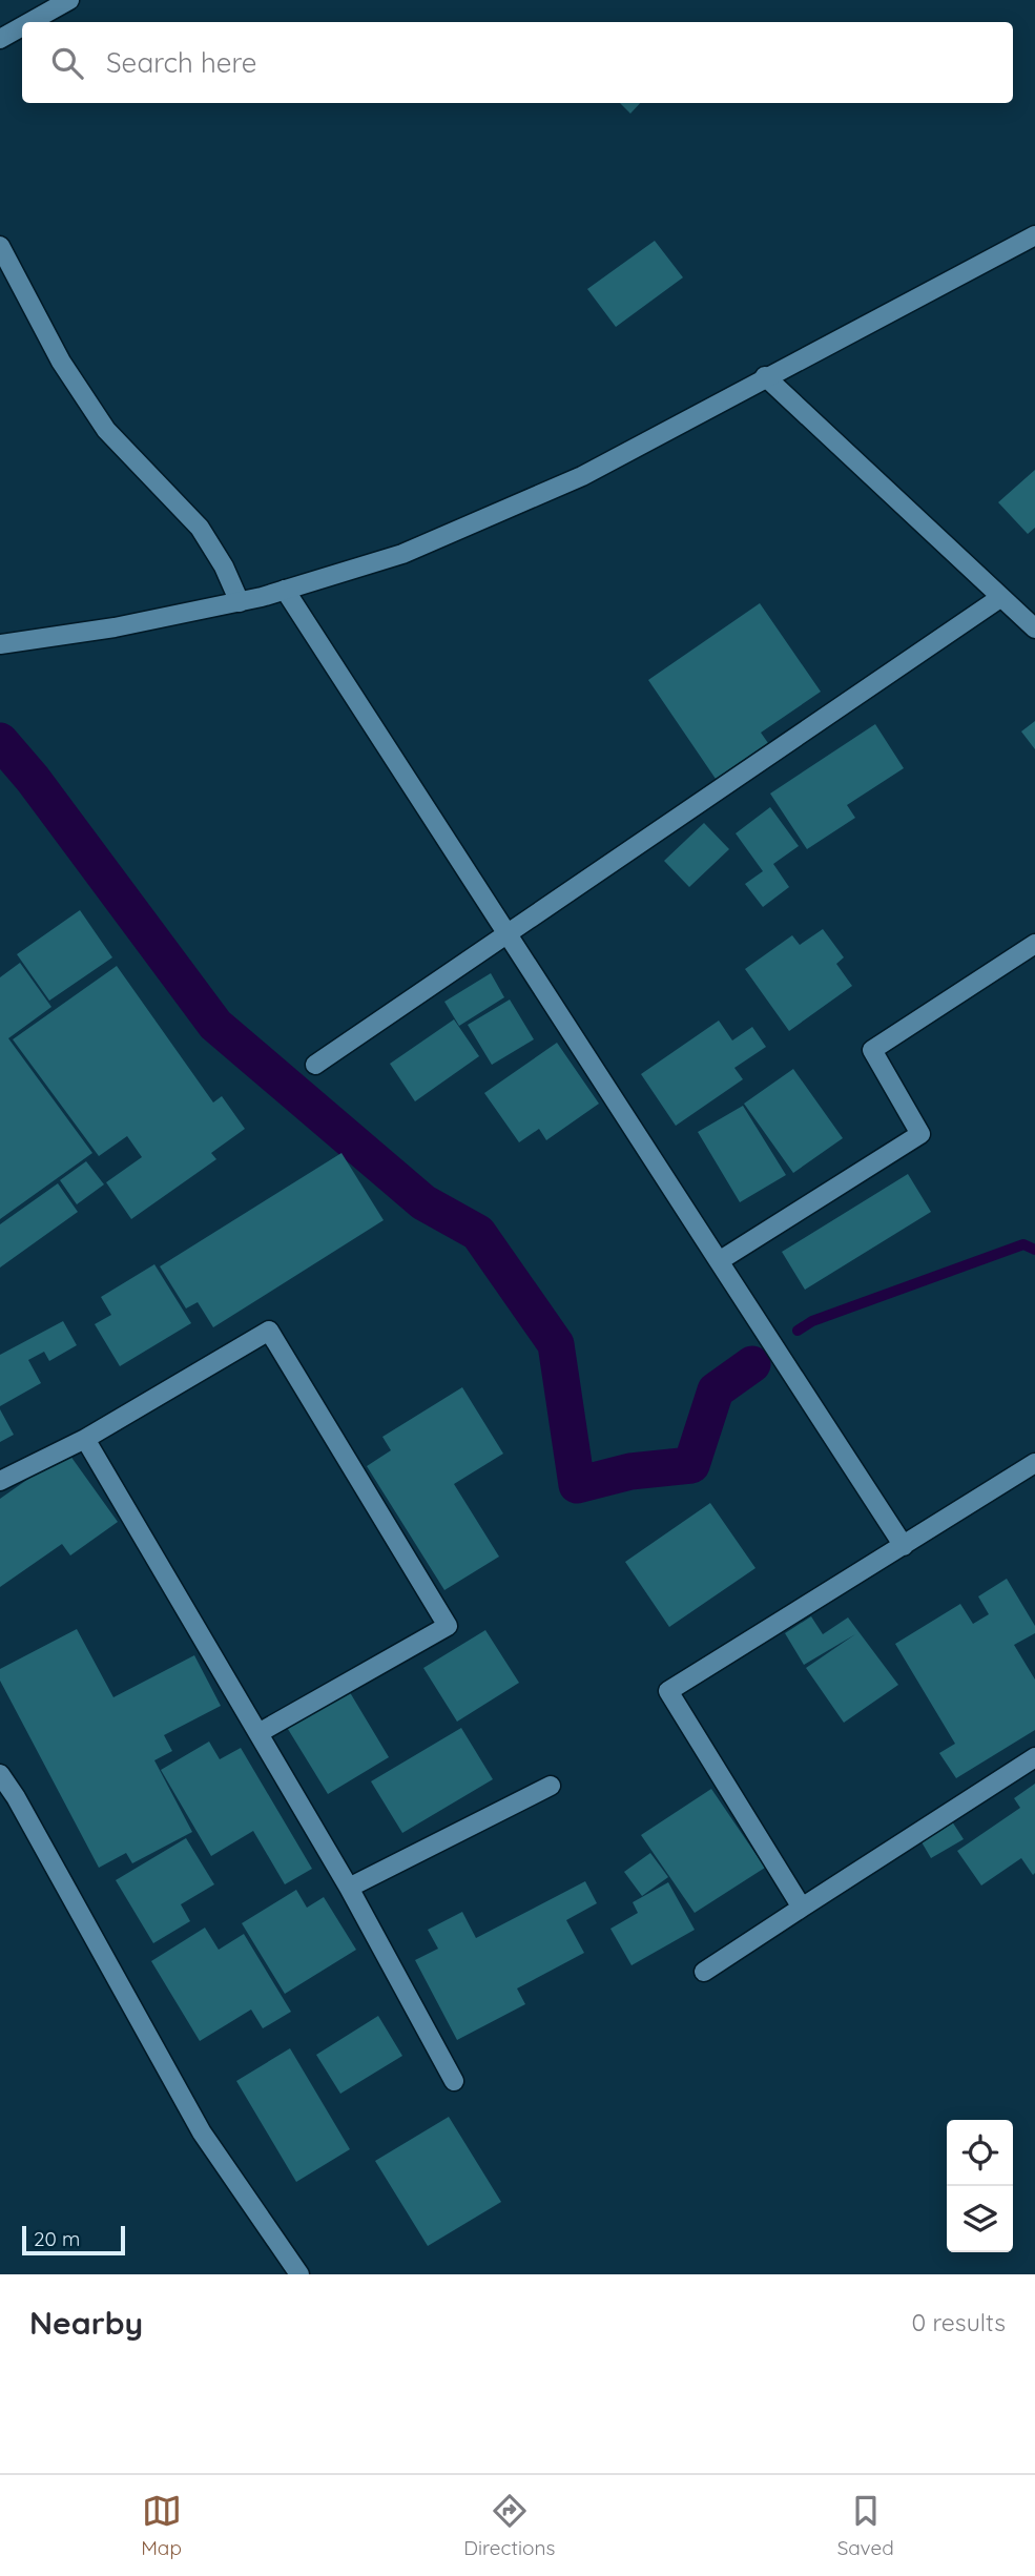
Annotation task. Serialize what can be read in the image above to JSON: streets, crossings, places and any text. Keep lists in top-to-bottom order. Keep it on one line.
{"scale_bar":"20 m","page":{"search":"Search here","scale":"20 m","heading":["Nearby","0 results"],"nav":["Map","Directions","Saved"]}}
